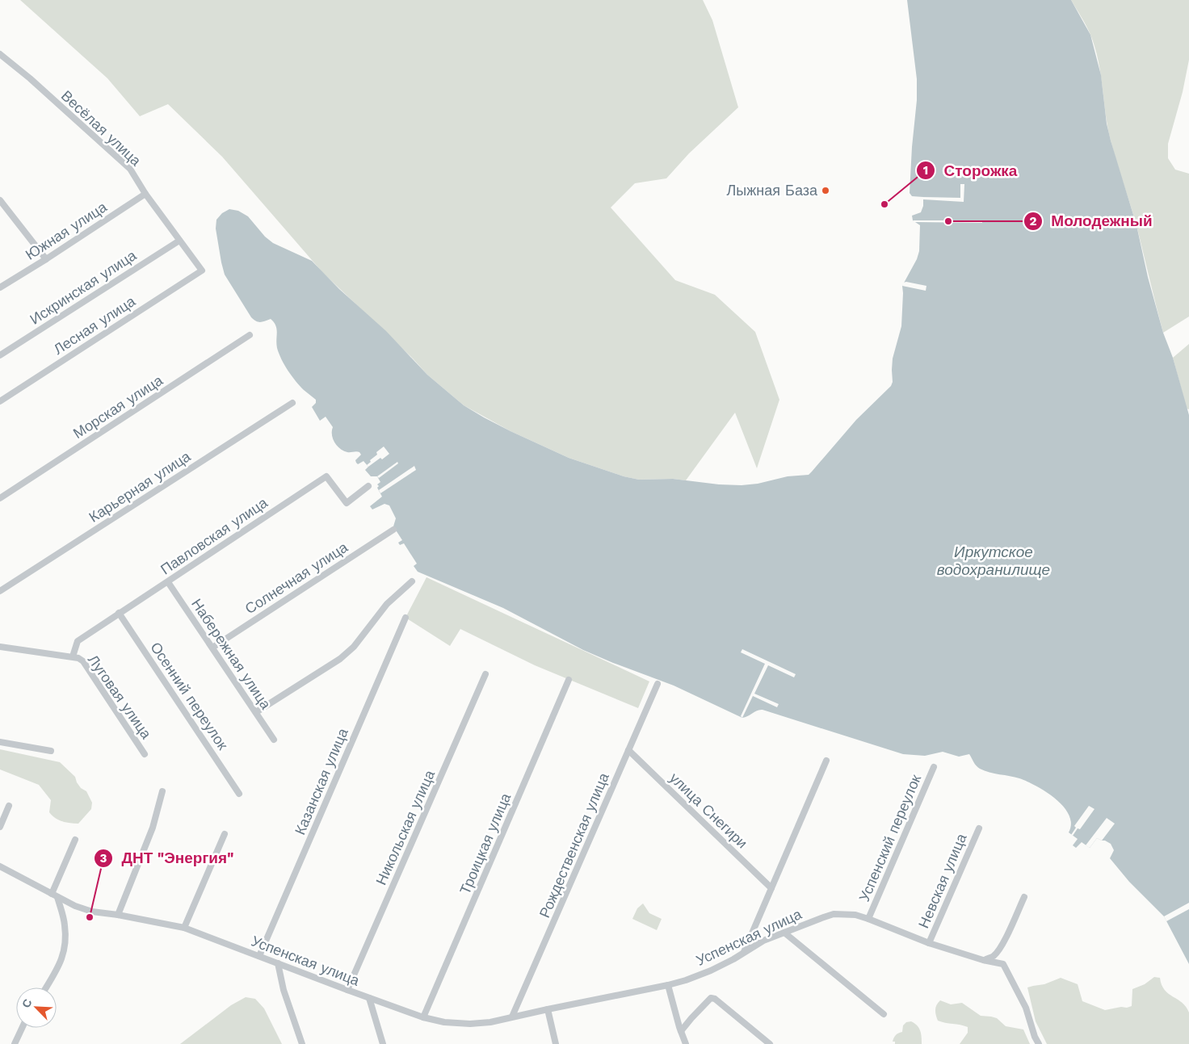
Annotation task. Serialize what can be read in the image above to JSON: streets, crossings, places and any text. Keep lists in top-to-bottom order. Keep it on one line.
{"streets":{"street":["Весёлая улица","Южная улица","Искринская улица","Лесная улица","Морская улица","Карьерная улица","Павловская улица","Солнечная улица","Набережная улица","Осенний переулок","Луговая улица","Казанская улица","улица Снегири","Никольская улица","Успенский переулок","Троицкая улица","Рождественская улица","Невская улица","Успенская улица"]},"crossings":[["Весёлая улица","Южная улица"],["Весёлая улица","Искринская улица"],["Весёлая улица","Лесная улица"],["Павловская улица","Набережная улица"],["Павловская улица","Осенний переулок"],["Павловская улица","Луговая улица"],["Солнечная улица","Набережная улица"],["Казанская улица","Успенская улица"],["улица Снегири","Рождественская улица"],["Никольская улица","Успенская улица"],["Успенский переулок","Успенская улица"],["Троицкая улица","Успенская улица"],["Рождественская улица","Успенская улица"],["Невская улица","Успенская улица"]],"water":["Иркутское водохранилище"],"places":["Лыжная База","Сторожка","Молодежный","ДНТ \"Энергия\""],"north":"top left"}
